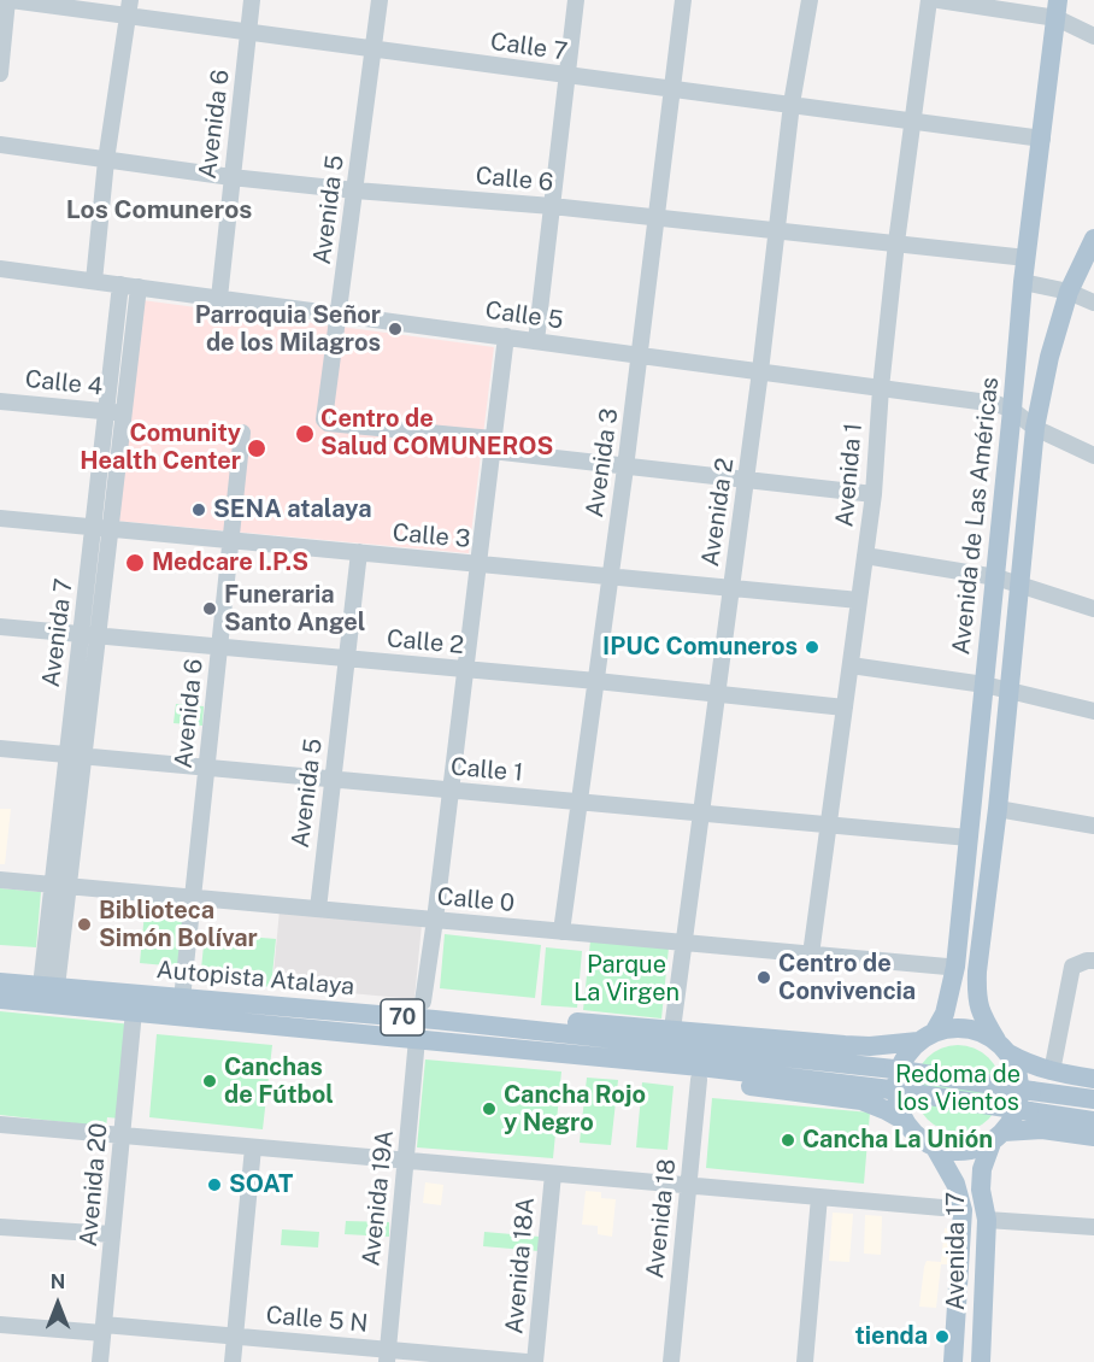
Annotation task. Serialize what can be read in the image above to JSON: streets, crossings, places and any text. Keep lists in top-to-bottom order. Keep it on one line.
{"streets":{"main road":["Avenida de Las Américas","Autopista Atalaya","70","Avenida 17"],"street":["Calle 7","Avenida 6","Calle 6","Avenida 5","Calle 5","Calle 4","Avenida 3","Avenida 1","Avenida 2","Calle 3","Avenida 7","Calle 2","Calle 1","Calle 0","Avenida 20","Avenida 19A","Avenida 18","Avenida 18A","Calle 5 N"]},"crossings":[["Calle 7","Avenida 6"],["Calle 7","Avenida 5"],["Calle 7","Avenida 3"],["Calle 7","Avenida 1"],["Calle 7","Avenida 2"],["Calle 7","Avenida de Las Américas"],["Avenida 6","Calle 6"],["Avenida 6","Calle 5"],["Avenida 6","Calle 3"],["Avenida 6","Calle 2"],["Avenida 6","Calle 1"],["Avenida 6","Calle 0"],["Avenida 6","Autopista Atalaya"],["Calle 6","Avenida 5"],["Calle 6","Avenida 3"],["Calle 6","Avenida 1"],["Calle 6","Avenida 2"],["Calle 6","Avenida de Las Américas"],["Avenida 5","Calle 5"],["Avenida 5","Calle 3"],["Avenida 5","Calle 2"],["Avenida 5","Calle 1"],["Avenida 5","Calle 0"],["Calle 5","Avenida 3"],["Calle 5","Avenida 1"],["Calle 5","Avenida 2"],["Calle 5","Avenida de Las Américas"],["Calle 5","Avenida 7"],["Calle 4","Avenida 7"],["Avenida 3","Calle 3"],["Avenida 3","Calle 2"],["Avenida 3","Calle 1"],["Avenida 3","Calle 0"],["Avenida 1","Calle 3"],["Avenida 1","Calle 2"],["Avenida 1","Calle 1"],["Avenida 1","Calle 0"],["Avenida 2","Calle 3"],["Avenida 2","Calle 2"],["Avenida 2","Calle 1"],["Avenida 2","Calle 0"],["Avenida de Las Américas","Calle 1"],["Avenida de Las Américas","Avenida 17"],["Calle 3","Avenida 7"],["Avenida 7","Calle 2"],["Avenida 7","Calle 1"],["Avenida 7","Calle 0"],["Avenida 7","Autopista Atalaya"],["Autopista Atalaya","70"],["Autopista Atalaya","Avenida 20"],["Autopista Atalaya","Avenida 19A"],["Avenida 20","Calle 5 N"],["Avenida 19A","Calle 5 N"]],"districts":["Los Comuneros"],"parks":["Parque La Virgen","Redoma de los Vientos"],"places":["Parroquia Señor de los Milagros","Centro de Salud COMUNEROS","Comunity Health Center","SENA atalaya","Medcare I.P.S","Funeraria Santo Angel","IPUC Comuneros","Biblioteca Simón Bolívar","Centro de Convivencia","Canchas de Fútbol","Cancha Rojo y Negro","Cancha La Unión","SOAT","tienda"],"north":"top"}
